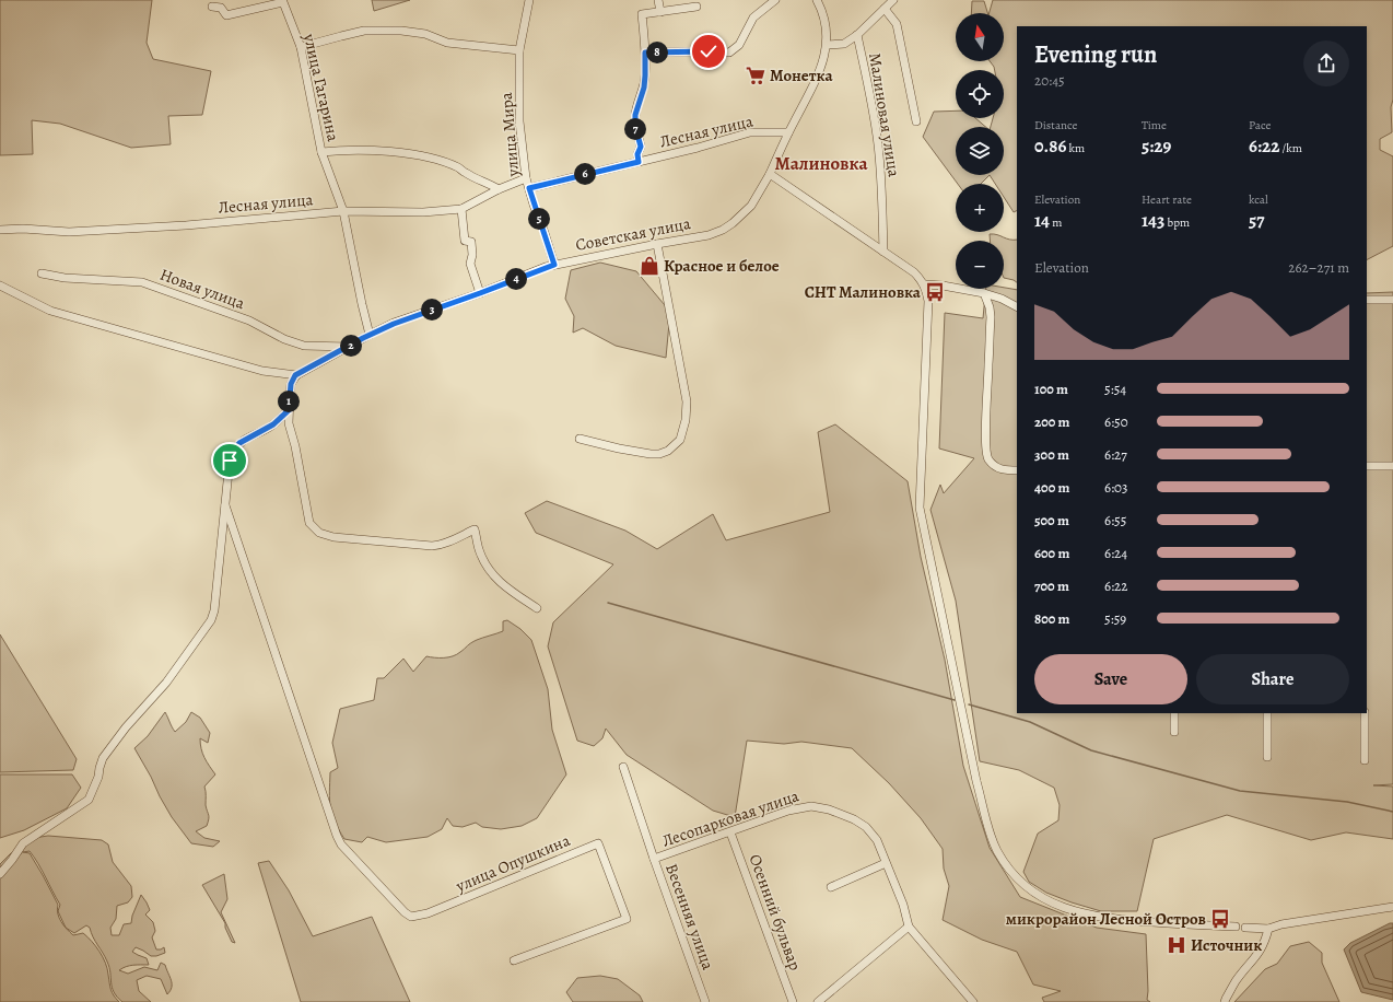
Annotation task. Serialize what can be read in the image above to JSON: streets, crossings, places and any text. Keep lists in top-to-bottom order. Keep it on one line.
{"streets":{"street":["улица Гагарина","Малиновая улица","Лесная улица","улица Мира","Советская улица","Новая улица","Лесопарковая улица","улица Опушкина","Осенний бульвар","Весенняя улица"]},"crossings":[["улица Гагарина","Лесная улица"],["улица Гагарина","Советская улица"],["Лесная улица","улица Мира"],["Лесная улица","Советская улица"],["улица Мира","Советская улица"],["Советская улица","Новая улица"],["Лесопарковая улица","Осенний бульвар"],["Лесопарковая улица","Весенняя улица"]],"districts":["Малиновка"],"places":{"supermarket":["Монетка"],"shop":["Красное и белое"],"bus stop":["СНТ Малиновка","микрорайон Лесной Остров"],"hospital":["Источник"]},"north":"top","page":{"map_buttons":["+","−"],"heading":["Evening run","20:45"],"pins":["8","7","6","5","4","3","2","1"],"stats":[["Distance","0.86 km"],["Time","5:29"],["Pace","6:22 /km"],["Elevation","14 m"],["Heart rate","143 bpm"],["kcal","57"]],"chart":["Elevation","262–271 m"],"list":[{"name":"100 m","note":"5:54"},{"name":"200 m","note":"6:50"},{"name":"300 m","note":"6:27"},{"name":"400 m","note":"6:03"},{"name":"500 m","note":"6:55"},{"name":"600 m","note":"6:24"},{"name":"700 m","note":"6:22"},{"name":"800 m","note":"5:59"}],"buttons":["Save","Share"]}}
